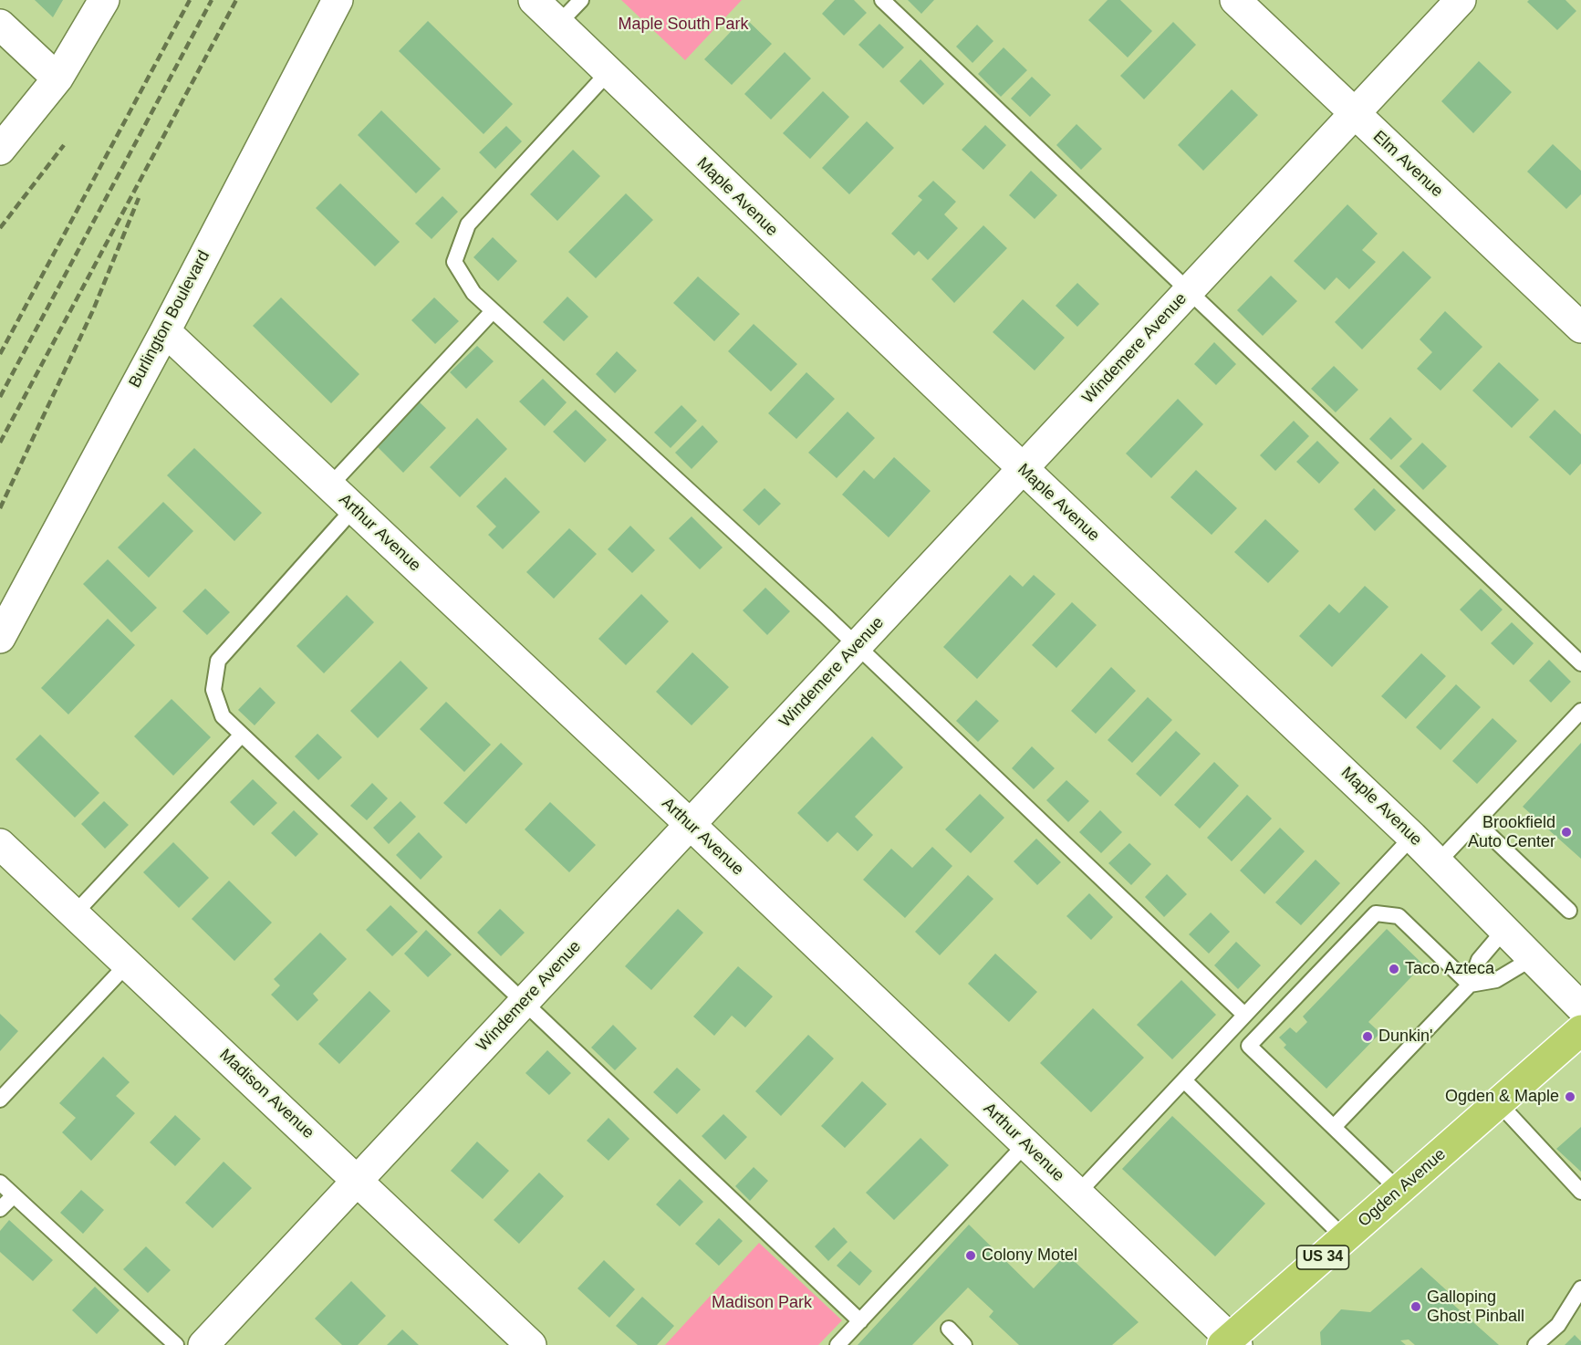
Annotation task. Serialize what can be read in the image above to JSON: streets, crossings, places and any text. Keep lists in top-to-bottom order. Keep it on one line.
{"streets":{"main road":["Ogden Avenue","US 34"],"street":["Elm Avenue","Maple Avenue","Burlington Boulevard","Windemere Avenue","Arthur Avenue","Madison Avenue"]},"crossings":[["Elm Avenue","Windemere Avenue"],["Maple Avenue","Windemere Avenue"],["Burlington Boulevard","Arthur Avenue"],["Windemere Avenue","Arthur Avenue"],["Windemere Avenue","Madison Avenue"],["Arthur Avenue","Ogden Avenue"]],"parks":["Maple South Park","Madison Park"],"places":["Brookfield Auto Center","Taco Azteca","Dunkin'","Ogden & Maple","Colony Motel","Galloping Ghost Pinball"]}
